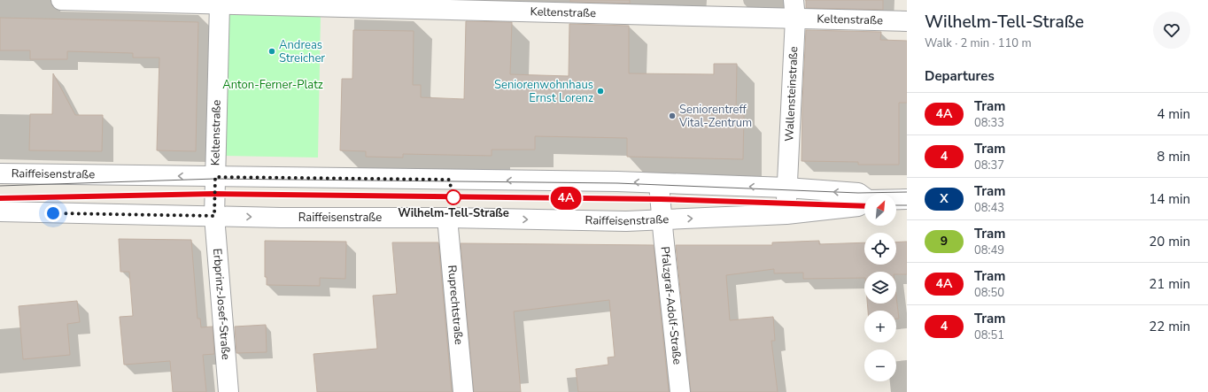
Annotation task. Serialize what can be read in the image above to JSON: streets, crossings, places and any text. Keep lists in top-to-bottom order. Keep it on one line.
{"streets":{"street":["Keltenstraße","Wallensteinstraße","Raiffeisenstraße","Erbprinz-Josef-Straße","Ruprechtstraße","Pfalzgraf-Adolf-Straße"]},"crossings":[["Keltenstraße","Wallensteinstraße"],["Keltenstraße","Raiffeisenstraße"],["Keltenstraße","Erbprinz-Josef-Straße"],["Wallensteinstraße","Raiffeisenstraße"],["Raiffeisenstraße","Erbprinz-Josef-Straße"],["Raiffeisenstraße","Ruprechtstraße"],["Raiffeisenstraße","Pfalzgraf-Adolf-Straße"]],"parks":["Anton-Ferner-Platz"],"places":["Andreas Streicher","Seniorenwohnhaus Ernst Lorenz","Seniorentreff Vital-Zentrum","Wilhelm-Tell-Straße"],"lines":["tram line 4A"],"north":"top right","page":{"on_map":"4A","heading":[["Wilhelm-Tell-Straße","Walk · 2 min · 110 m"],"Departures"],"list":[{"mark":"4A","name":"Tram","note":"08:33","value":"4 min"},{"mark":"4","name":"Tram","note":"08:37","value":"8 min"},{"mark":"X","name":"Tram","note":"08:43","value":"14 min"},{"mark":"9","name":"Tram","note":"08:49","value":"20 min"},{"mark":"4A","name":"Tram","note":"08:50","value":"21 min"},{"mark":"4","name":"Tram","note":"08:51","value":"22 min"}],"map_buttons":["+","−"]}}
